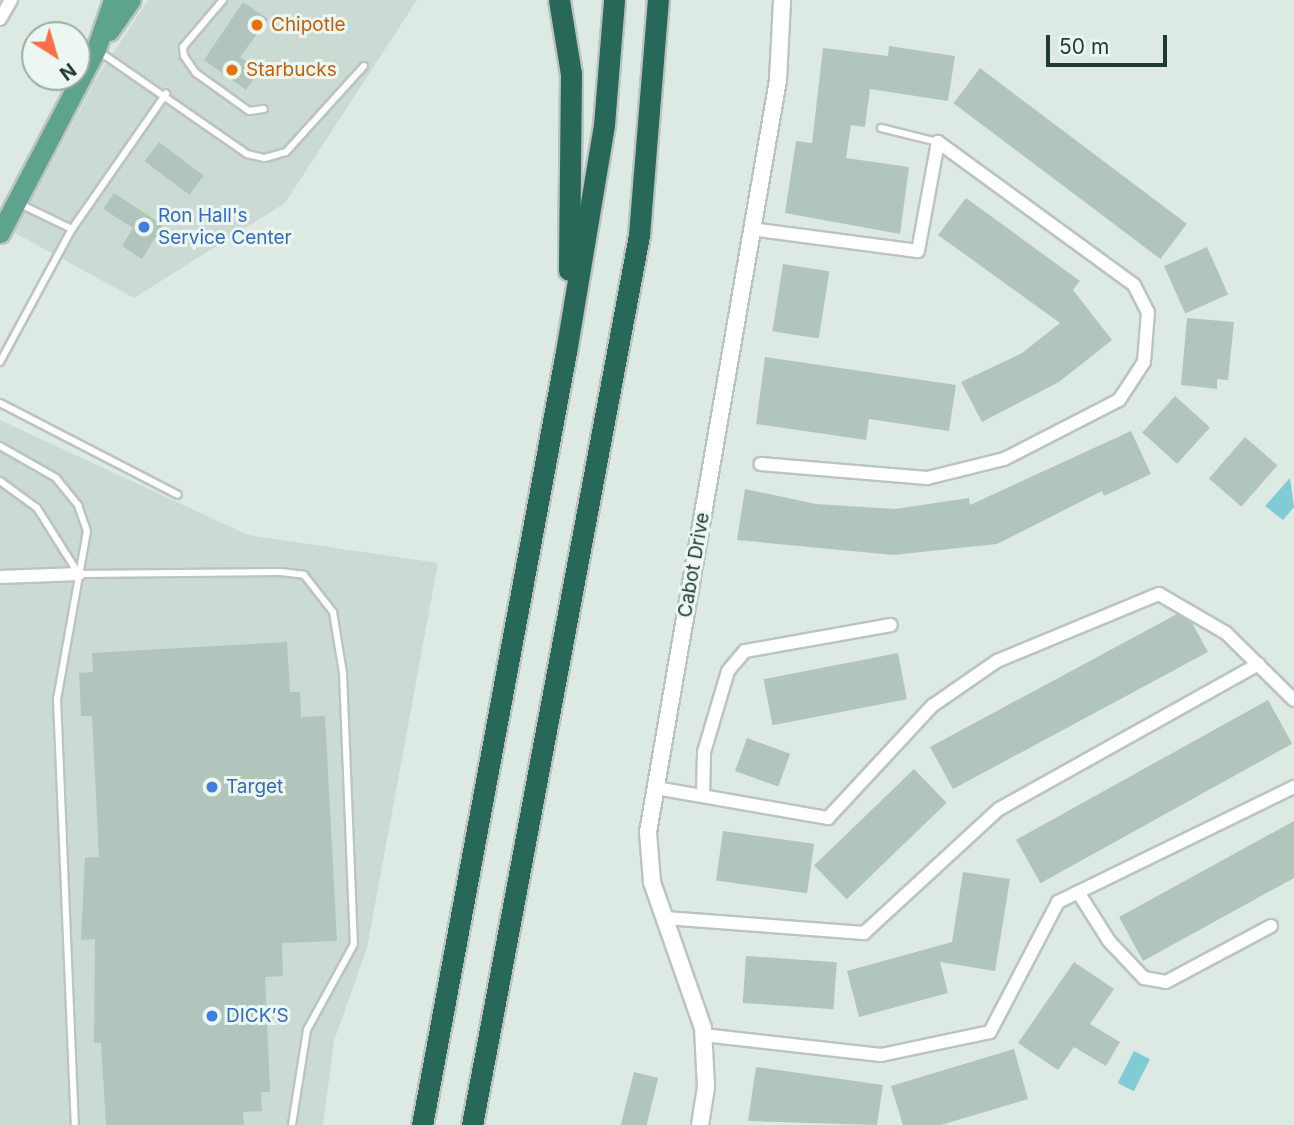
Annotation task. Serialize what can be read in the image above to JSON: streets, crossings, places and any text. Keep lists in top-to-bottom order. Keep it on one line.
{"streets":{"street":["Cabot Drive"]},"places":["Chipotle","Starbucks","Ron Hall's Service Center","Target","DICK’S"],"scale_bar":"50 m","north":"bottom right"}
